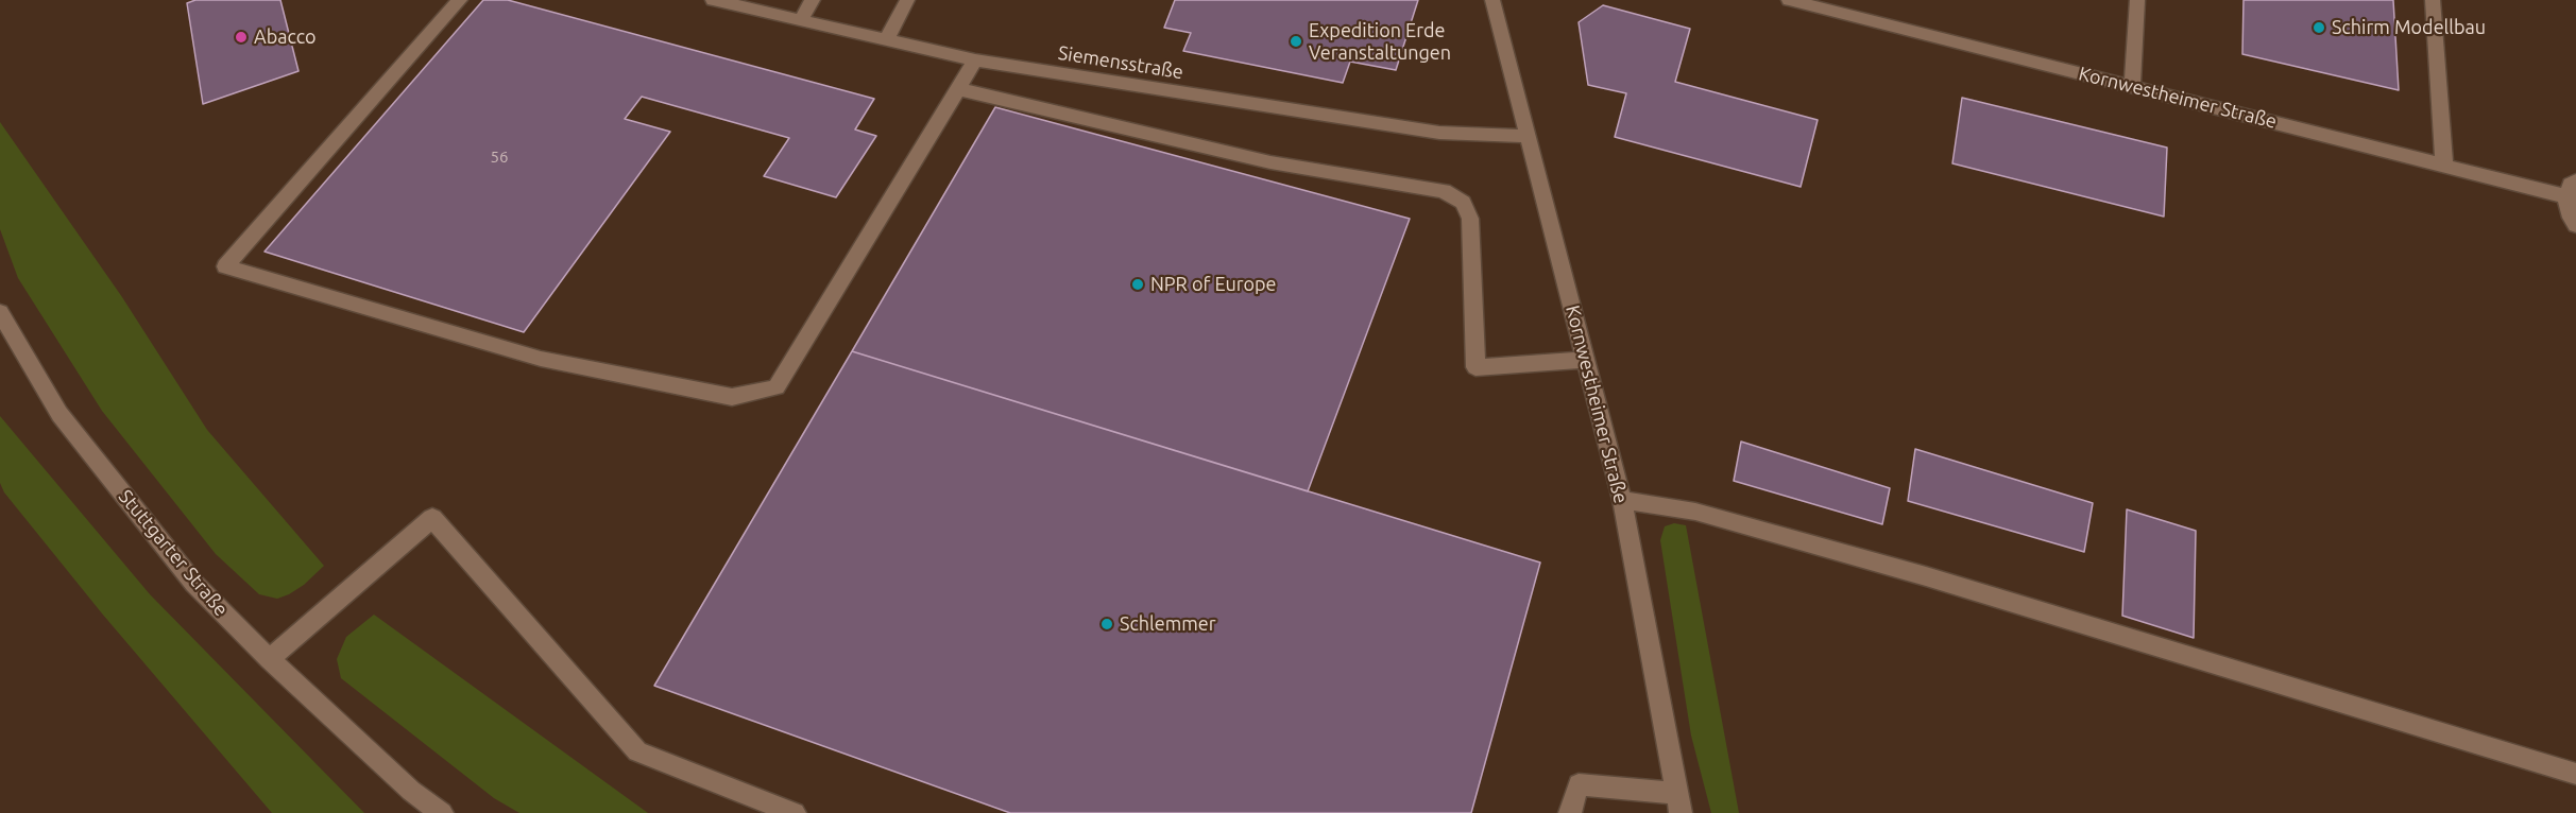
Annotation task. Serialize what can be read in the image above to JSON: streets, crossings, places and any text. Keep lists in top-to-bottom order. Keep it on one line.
{"streets":{"street":["Siemensstraße","Kornwestheimer Straße","Stuttgarter Straße"]},"crossings":[["Siemensstraße","Kornwestheimer Straße"]],"places":["Schirm Modellbau","Abacco","Expedition Erde Veranstaltungen","NPR of Europe","Schlemmer"],"house_numbers":["56"]}
